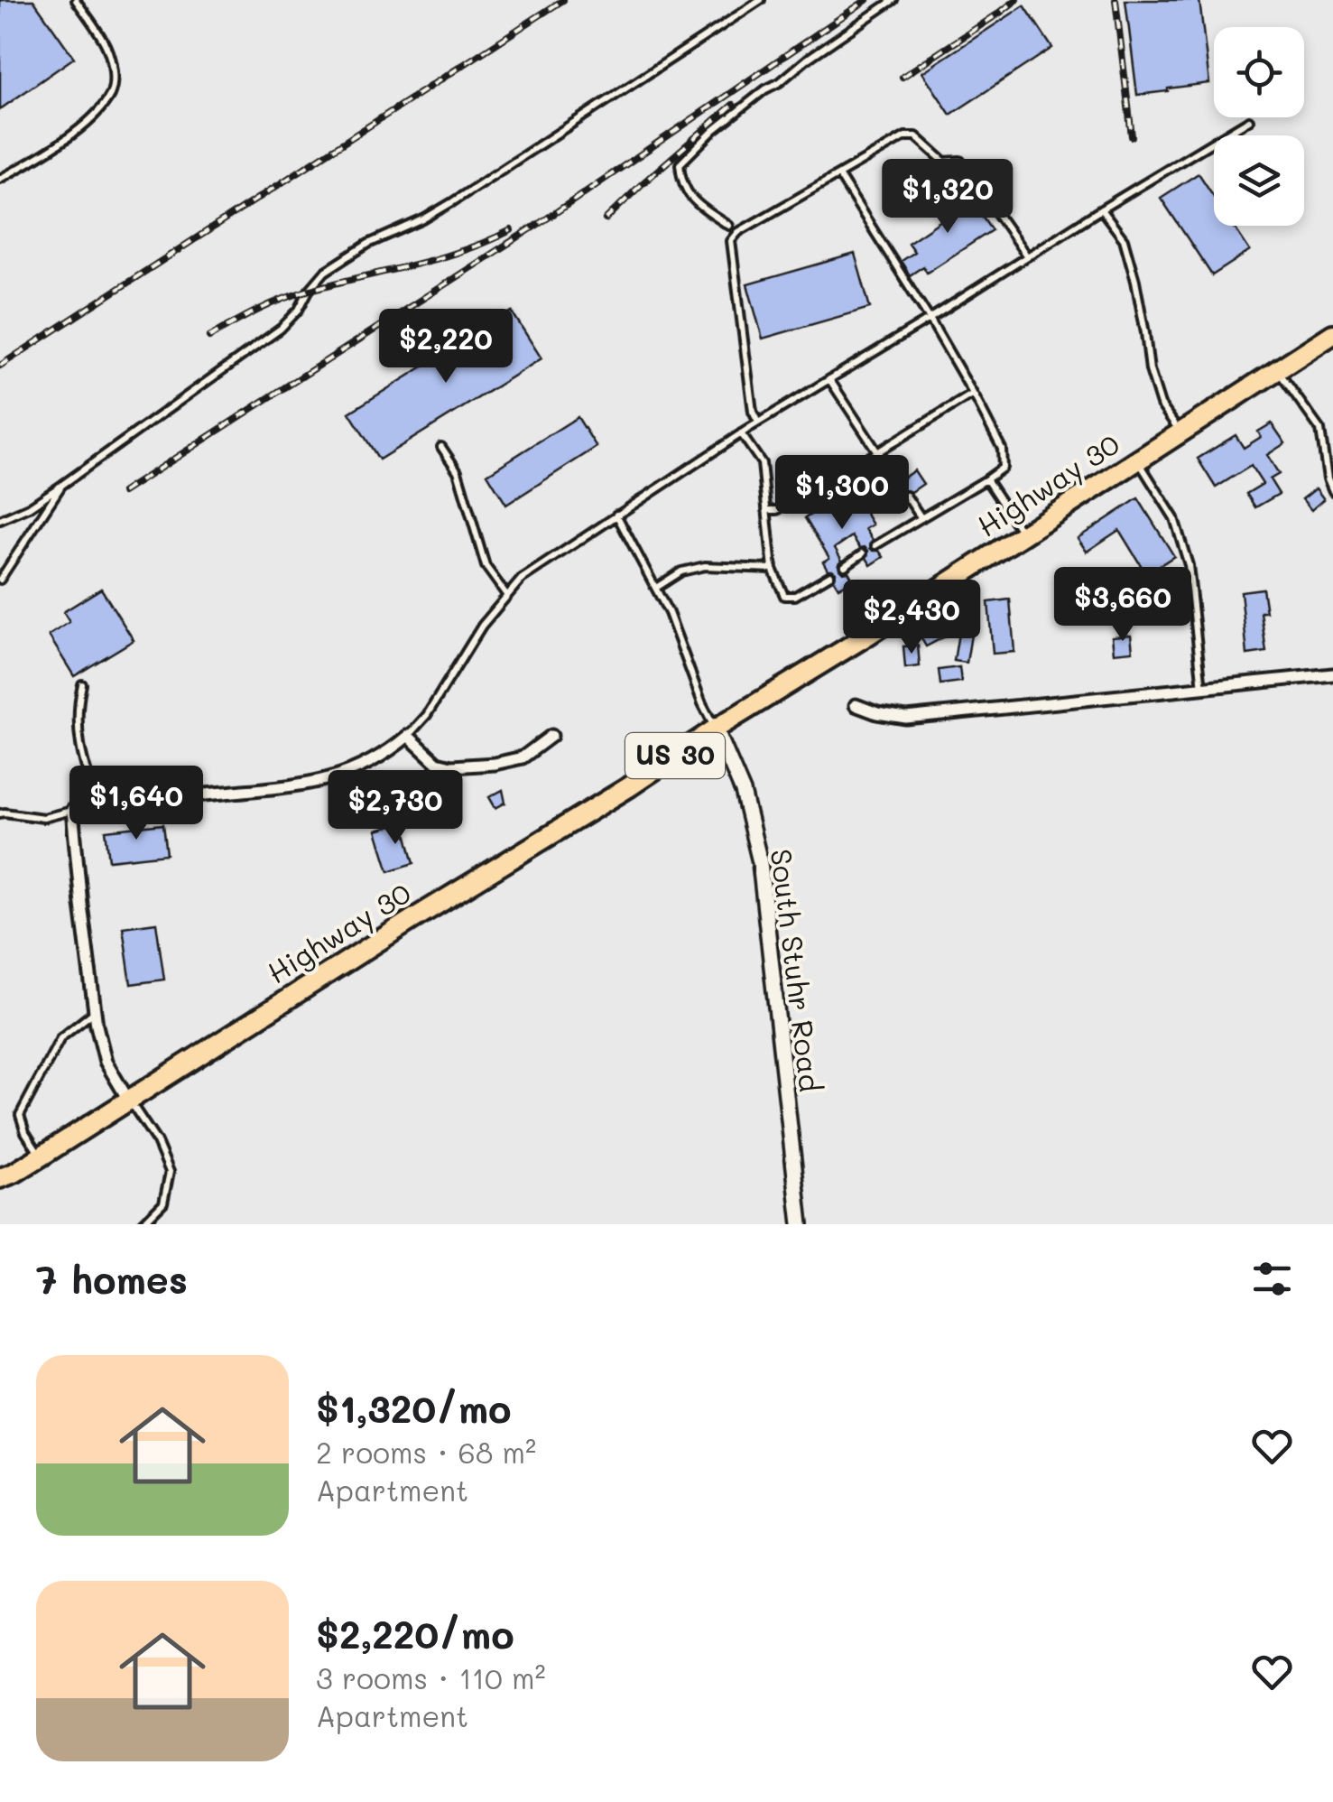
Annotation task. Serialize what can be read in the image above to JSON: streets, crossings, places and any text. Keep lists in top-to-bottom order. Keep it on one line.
{"streets":{"highway":["Highway 30","US 30"],"main road":["South Stuhr Road"]},"crossings":[["Highway 30","US 30"],["Highway 30","South Stuhr Road"]],"page":{"price":["$1,320","$2,220","$1,300","$3,660","$2,430","$1,640","$2,730"],"heading":"7 homes","list":[{"name":"$1,320/mo","note":"2 rooms · 68 m² · Apartment"},{"name":"$2,220/mo","note":"3 rooms · 110 m² · Apartment"}]}}
